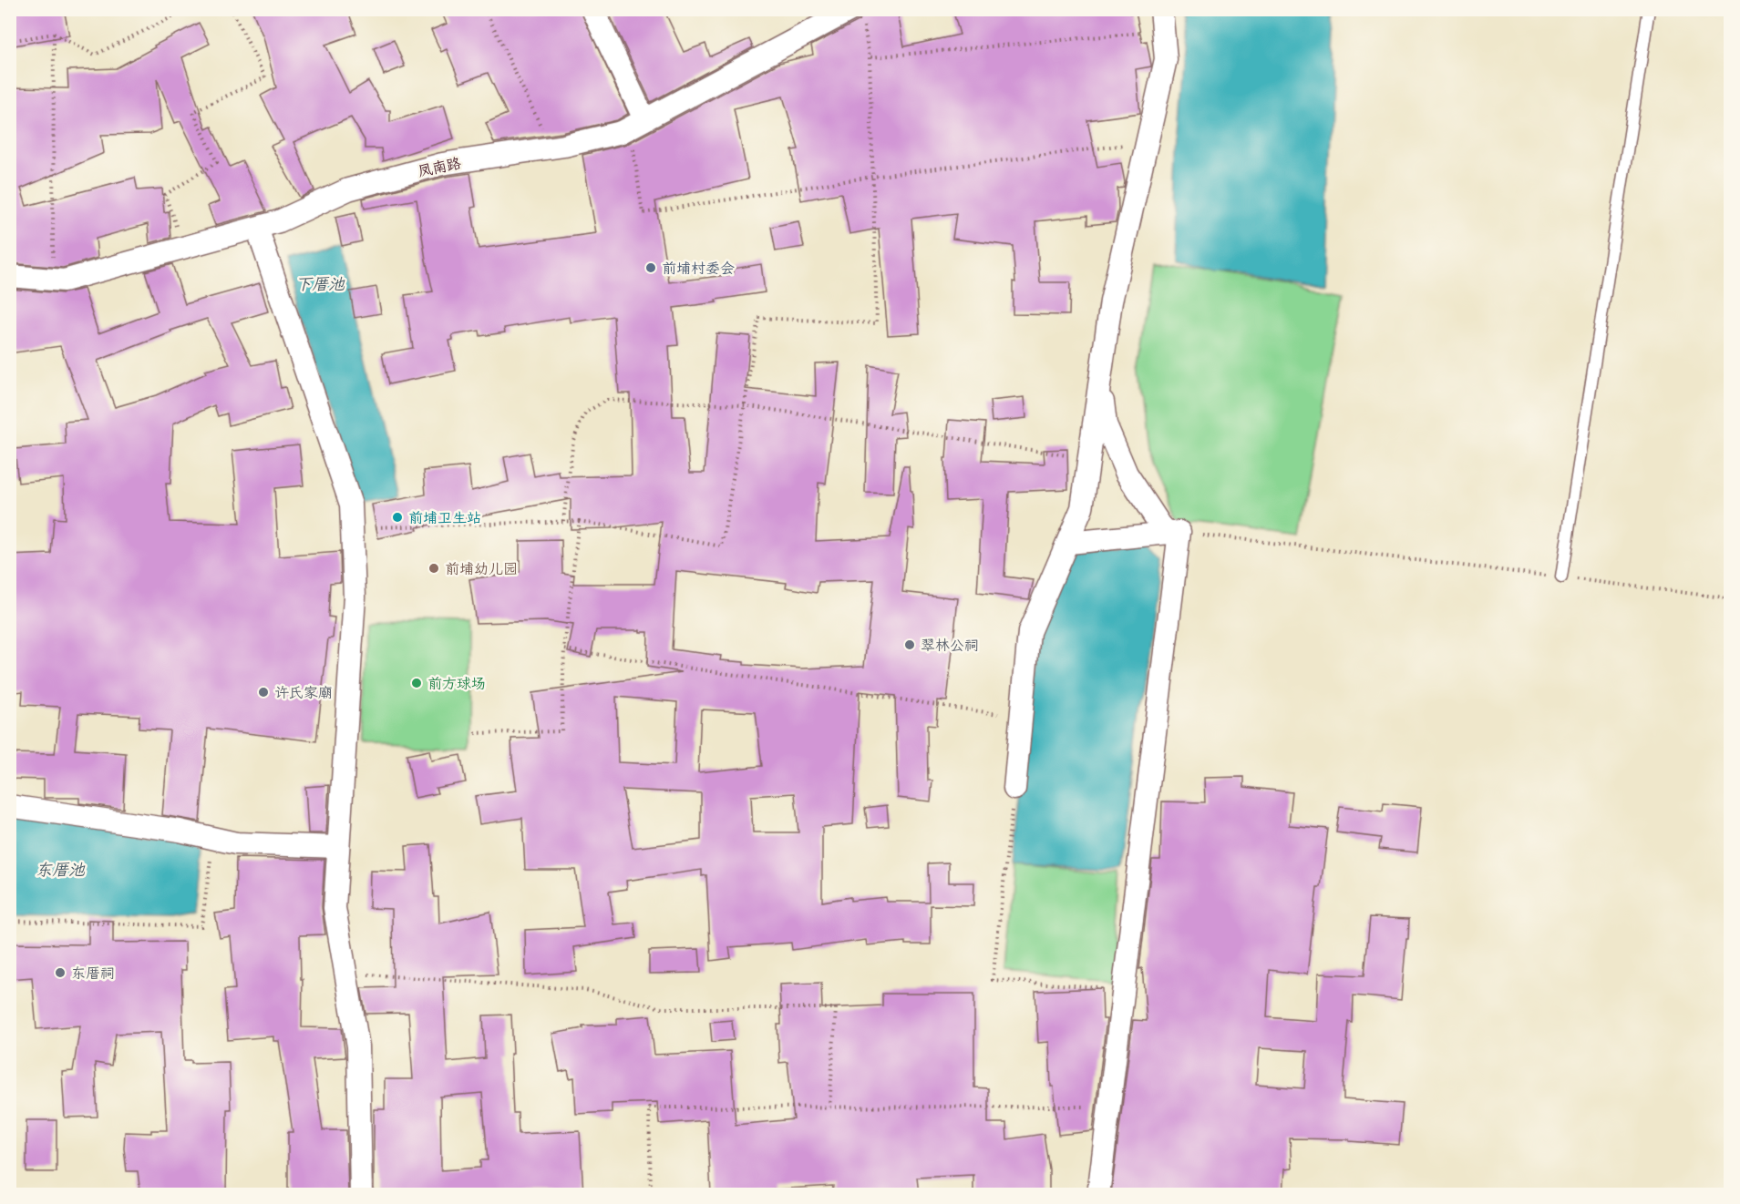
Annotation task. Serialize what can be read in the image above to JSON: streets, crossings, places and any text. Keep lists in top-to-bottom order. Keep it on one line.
{"streets":{"street":["凤南路"]},"water":["下厝池","东厝池"],"places":["前埔村委会","前埔卫生站","前埔幼儿园","翠林公祠","前方球场","许氏家廟","东厝祠"]}
